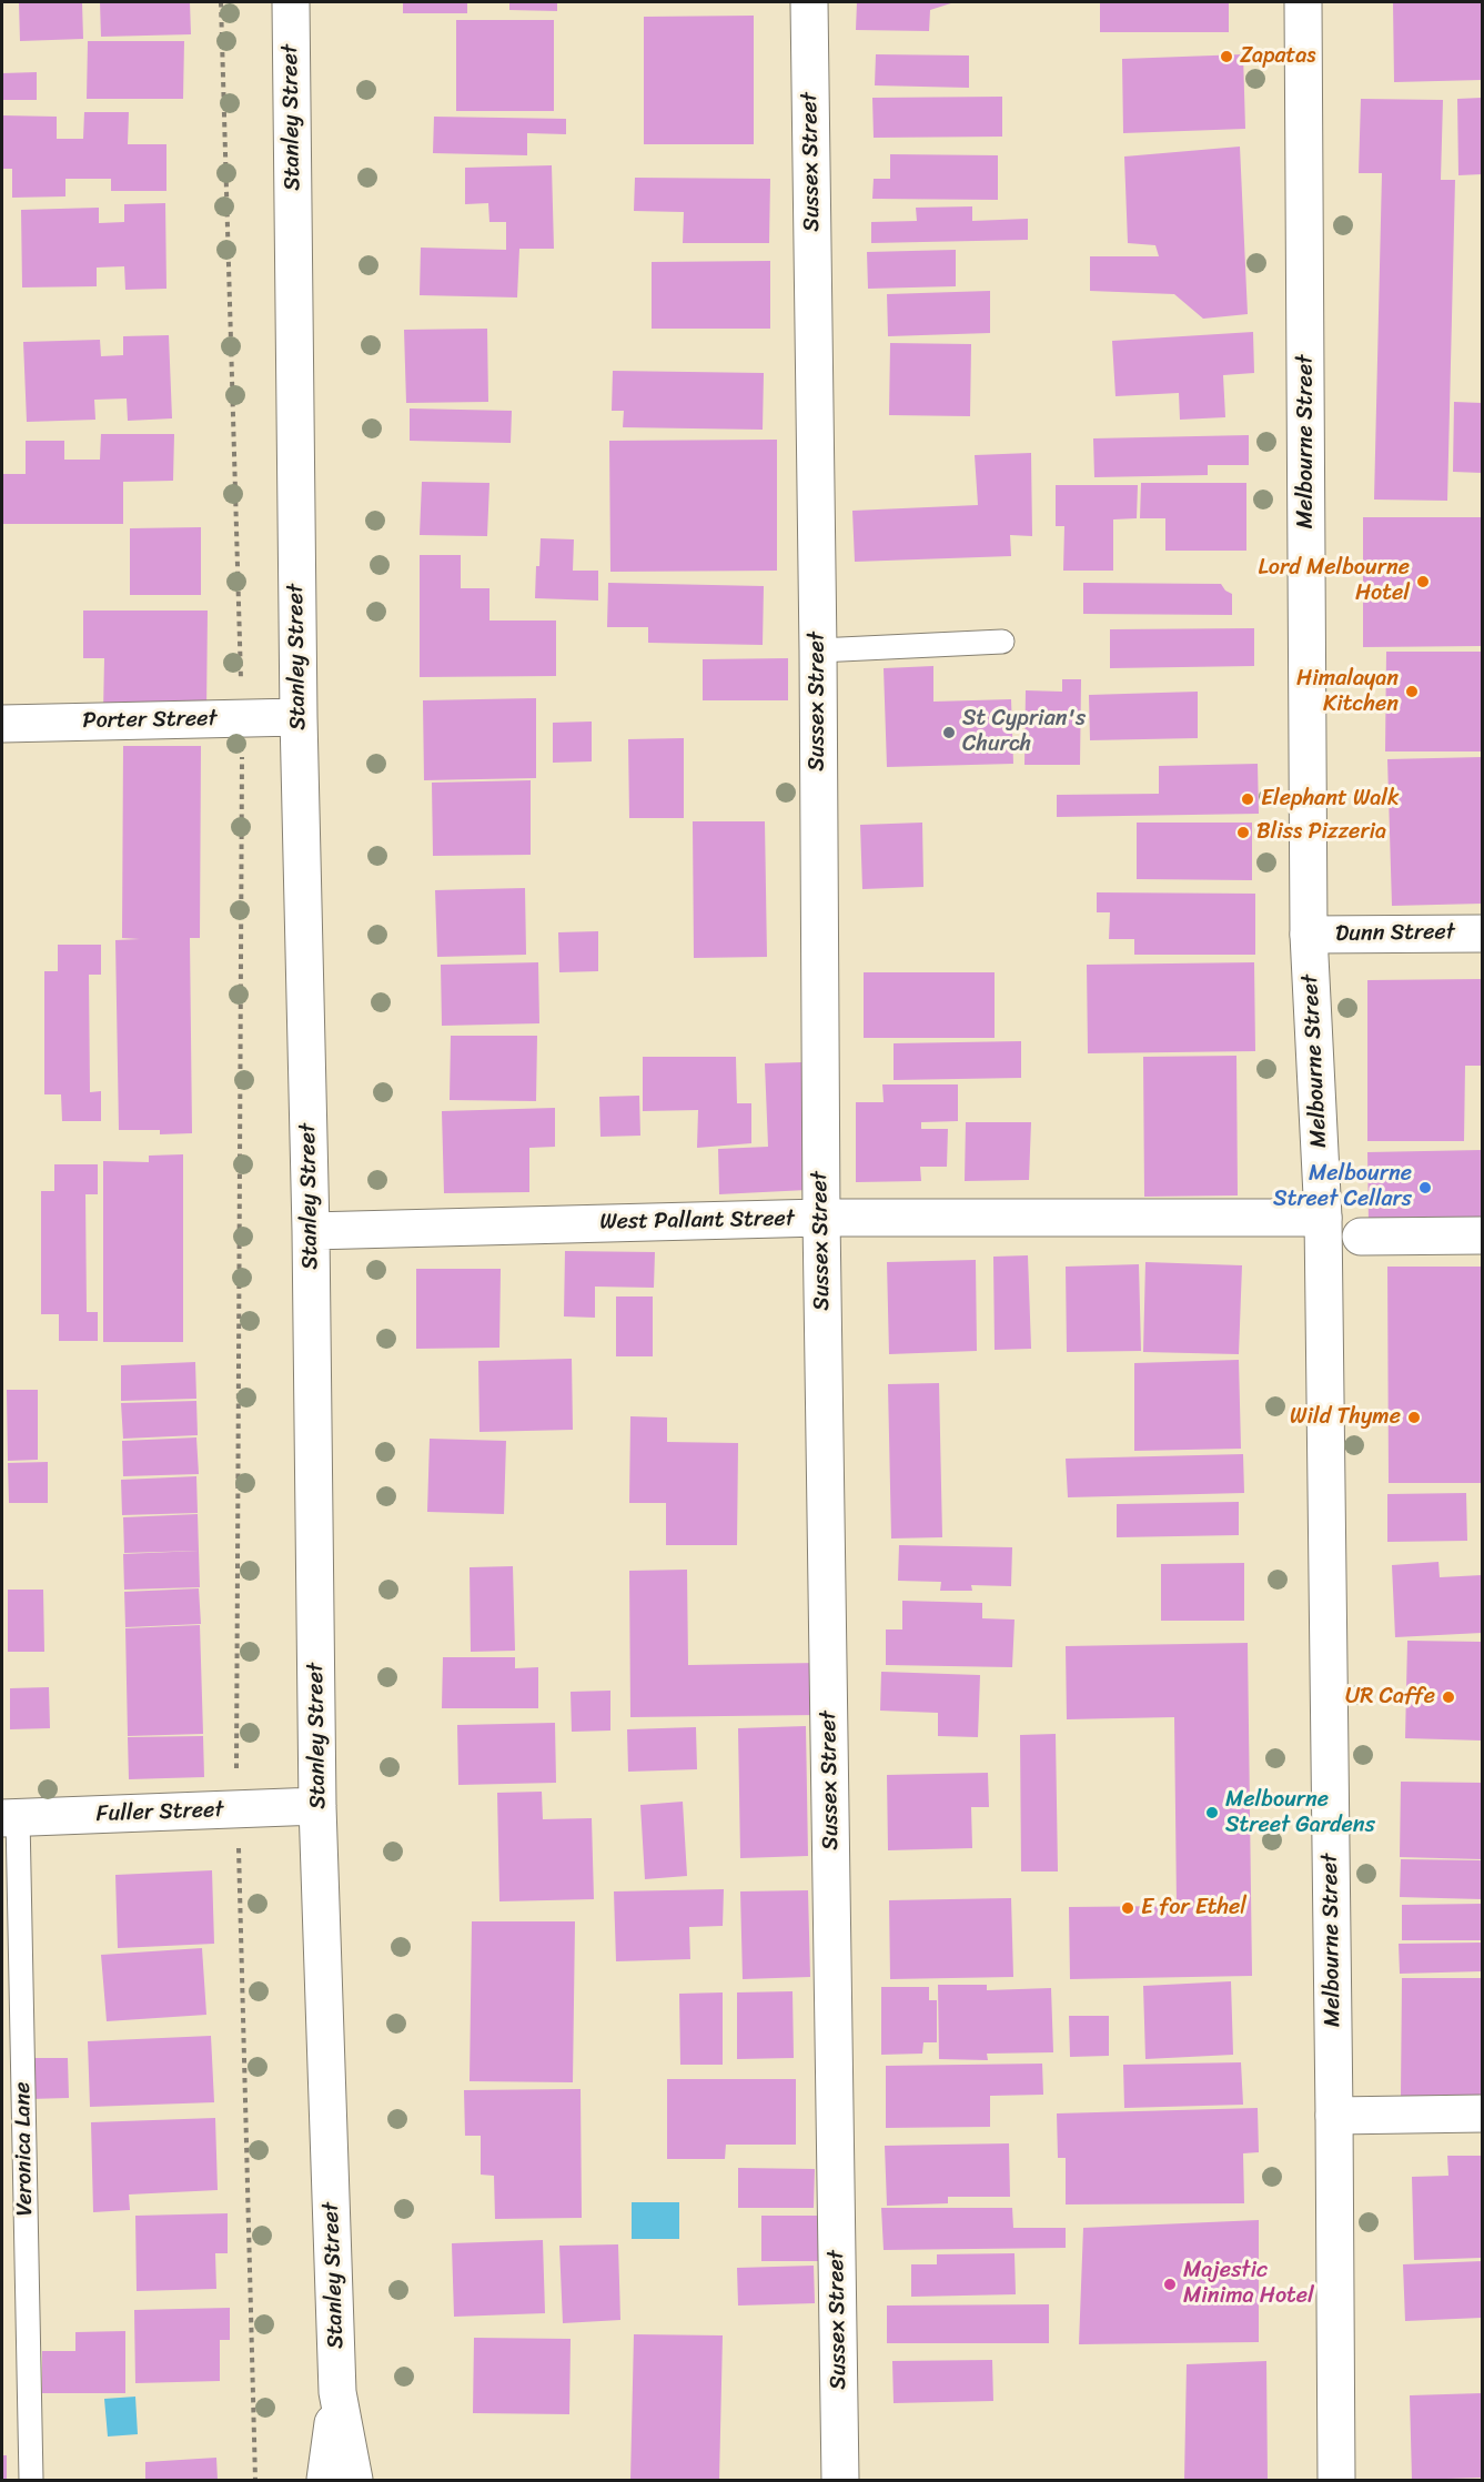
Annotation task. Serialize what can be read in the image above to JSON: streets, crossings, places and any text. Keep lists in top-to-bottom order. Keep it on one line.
{"streets":{"street":["Stanley Street","Sussex Street","Melbourne Street","Porter Street","Dunn Street","West Pallant Street","Fuller Street"],"lane":["Veronica Lane"]},"crossings":[["Stanley Street","Porter Street"],["Stanley Street","West Pallant Street"],["Stanley Street","Fuller Street"],["Sussex Street","West Pallant Street"],["Melbourne Street","Dunn Street"],["Melbourne Street","West Pallant Street"],["Fuller Street","Veronica Lane"]],"places":["Zapatas","Lord Melbourne Hotel","Himalayan Kitchen","St Cyprian's Church","Elephant Walk","Bliss Pizzeria","Melbourne Street Cellars","Wild Thyme","UR Caffe","Melbourne Street Gardens","E for Ethel","Majestic Minima Hotel"]}
